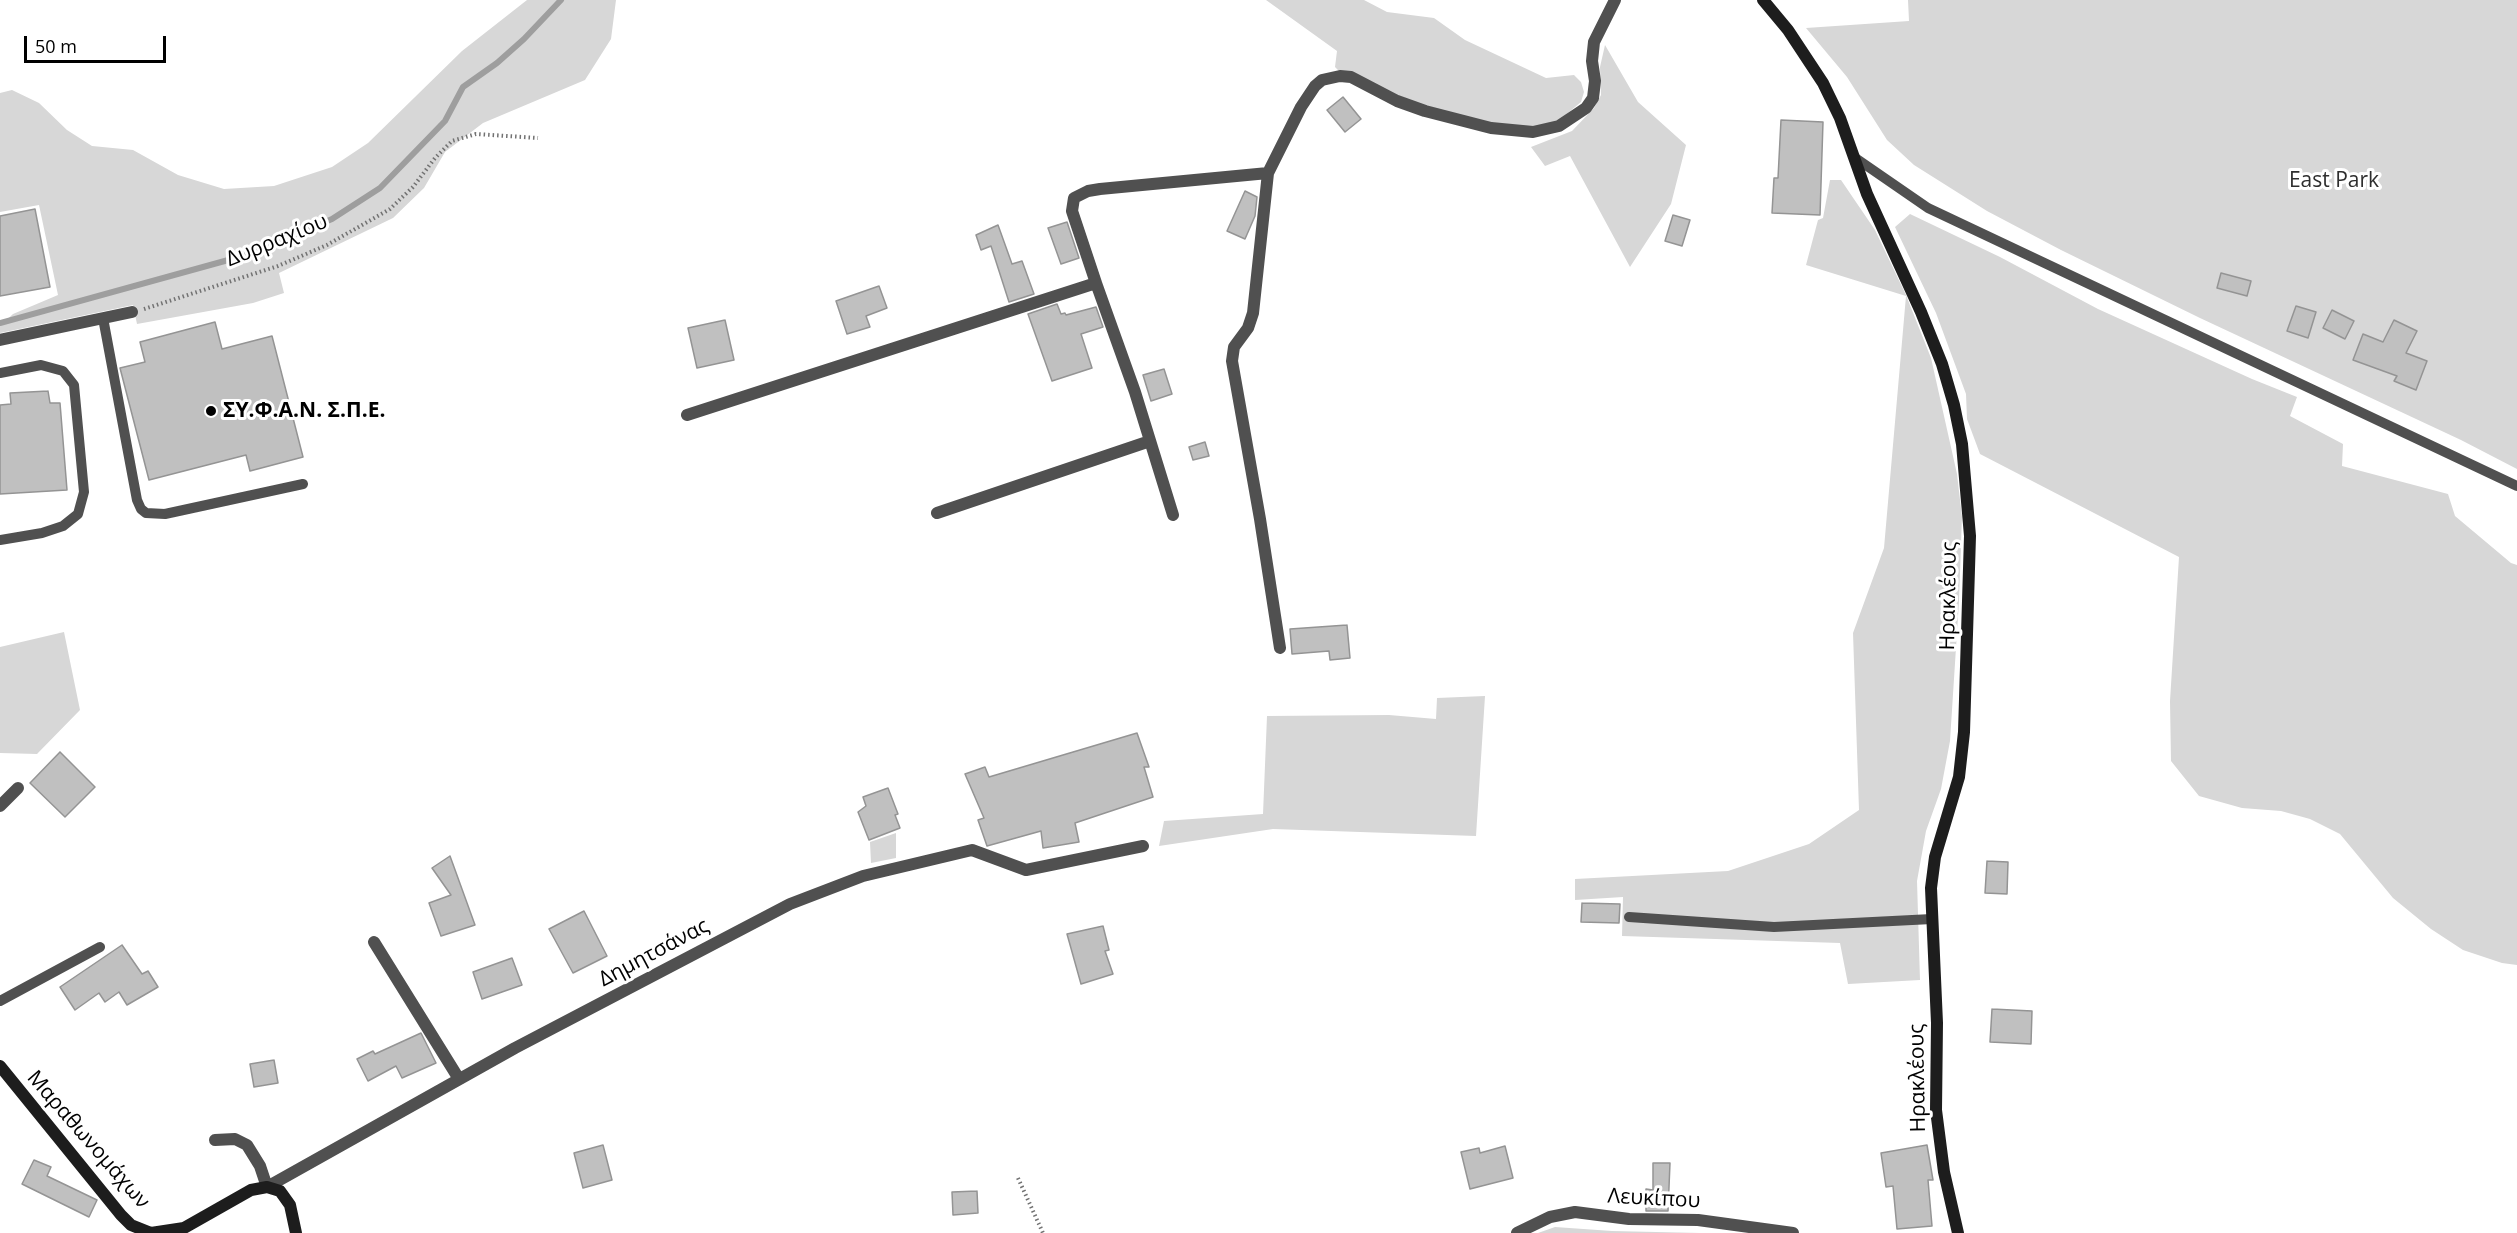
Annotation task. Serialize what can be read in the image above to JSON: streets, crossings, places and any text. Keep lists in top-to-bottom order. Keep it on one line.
{"streets":{"street":["Ηρακλέους","Δημητσάνας","Μαραθωνομάχων","Λευκίπου"],"path":["Δυρραχίου"]},"crossings":[["Δημητσάνας","Μαραθωνομάχων"]],"parks":["East Park"],"places":["ΣΥ.Φ.Α.Ν. Σ.Π.Ε."],"scale_bar":"50 m"}
